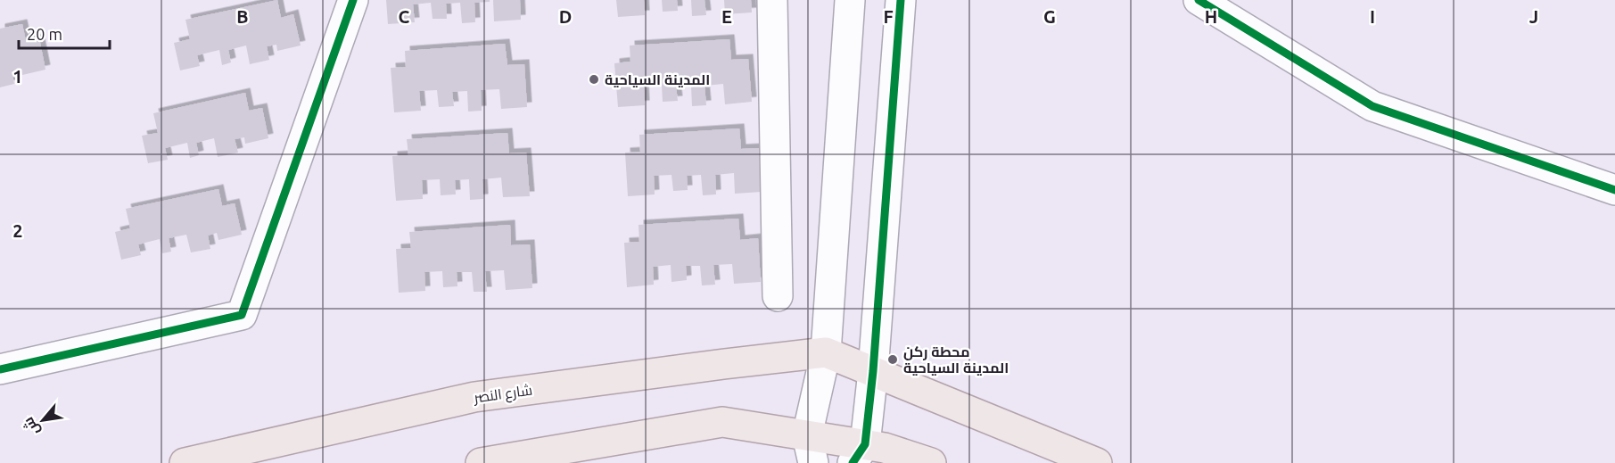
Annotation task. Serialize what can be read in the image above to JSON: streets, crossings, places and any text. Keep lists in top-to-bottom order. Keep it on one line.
{"streets":{"main road":["شارع النصر"]},"places":["المدينة السياحية","محطة ركن المدينة السياحية"],"scale_bar":"20 m","north":"bottom left","grid":{"columns":["B","C","D","E","F","G","H","I","J"],"rows":["1","2"]}}
